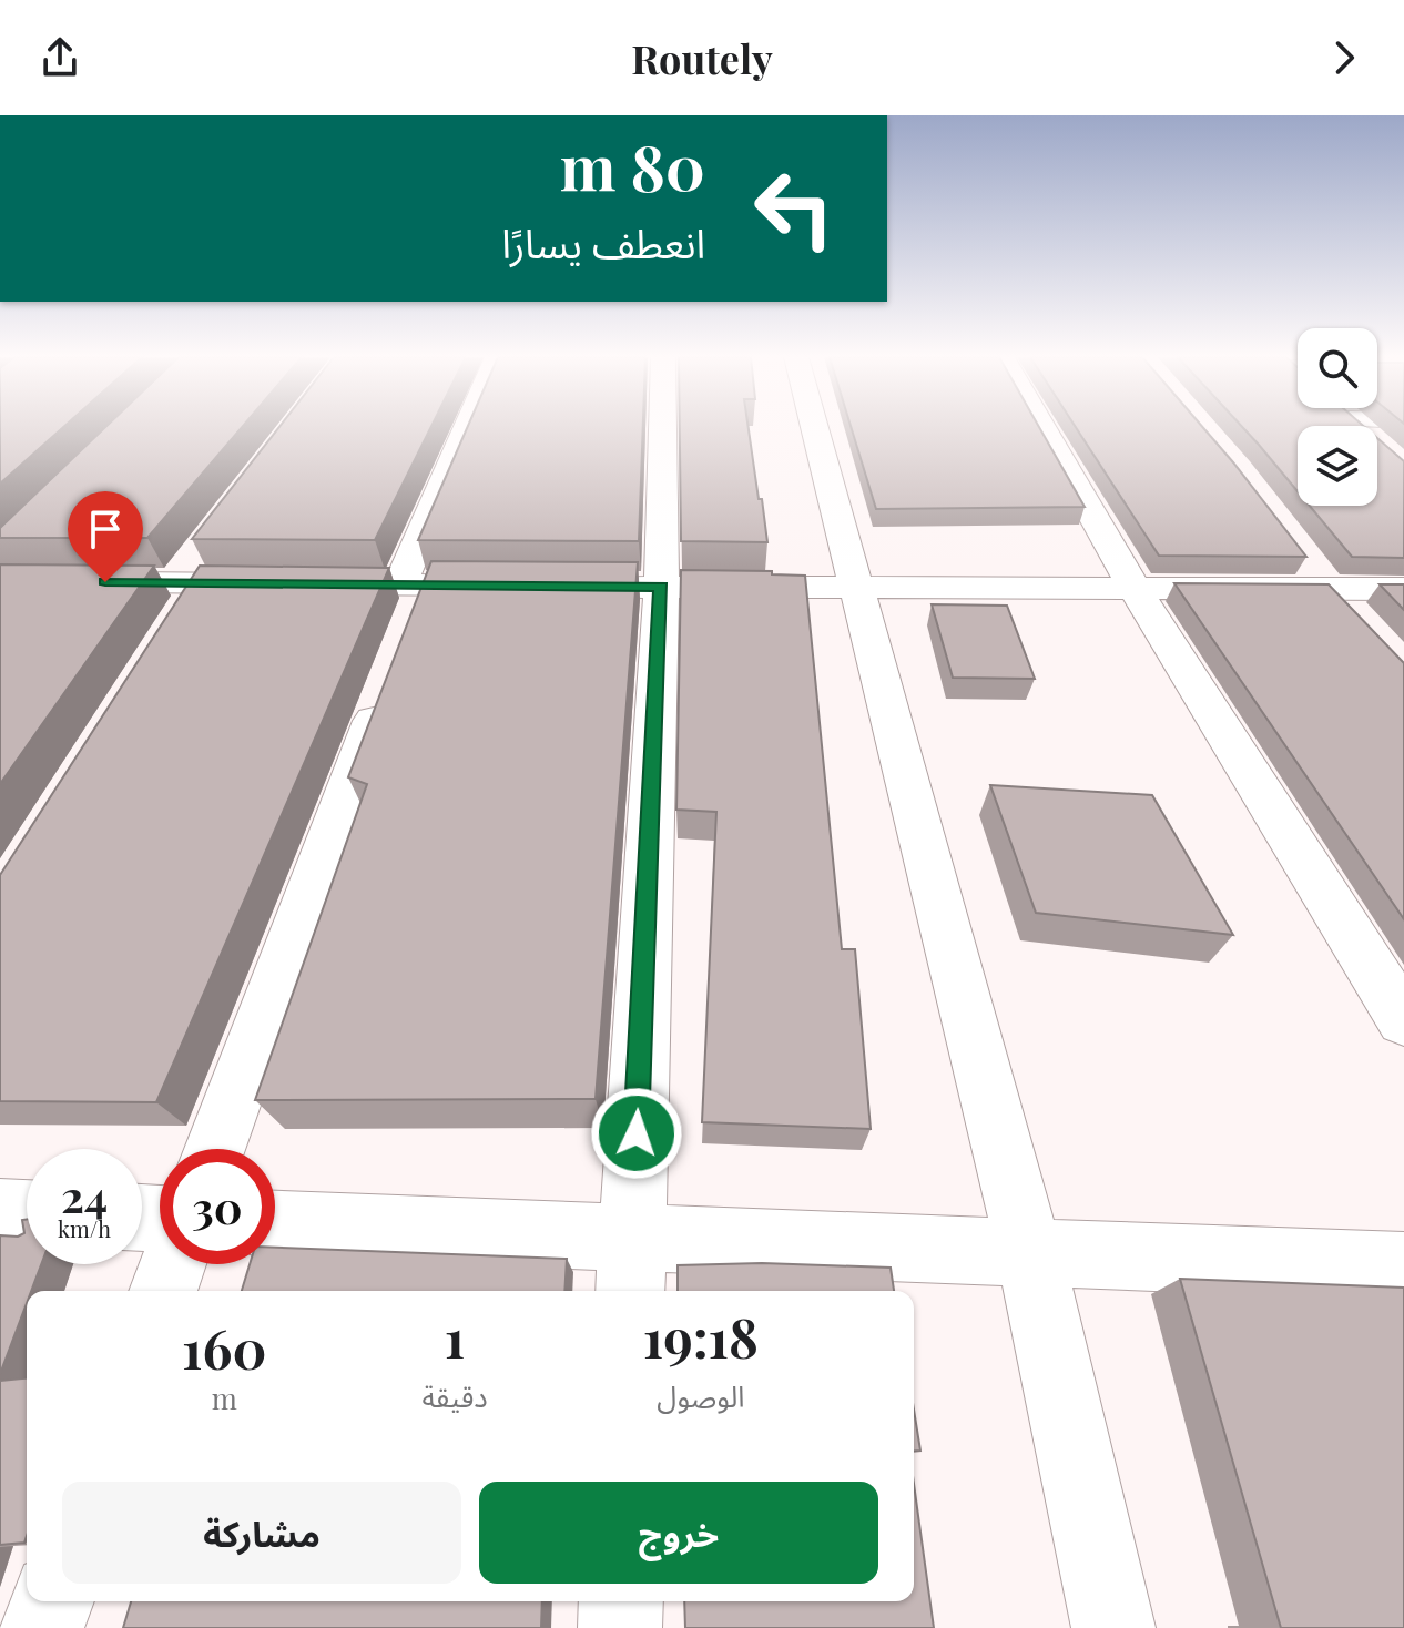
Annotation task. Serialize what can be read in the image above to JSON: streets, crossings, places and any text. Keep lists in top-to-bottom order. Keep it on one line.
{"page":{"header":"Routely","turn":["80 m","انعطف يسارًا"],"speed":"24 km/h","limit":"30","eta":["19:18","الوصول","1","دقيقة","160","m"],"buttons":["خروج","مشاركة"]}}
